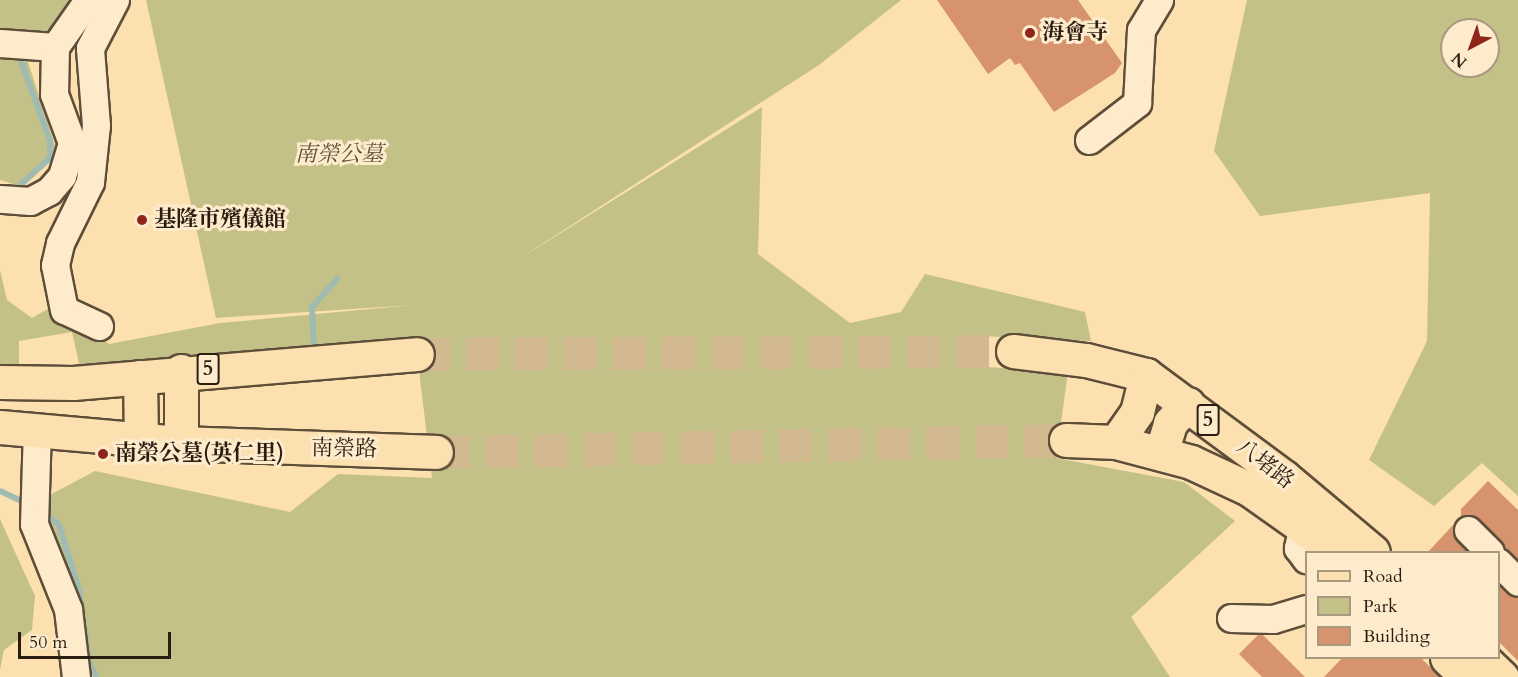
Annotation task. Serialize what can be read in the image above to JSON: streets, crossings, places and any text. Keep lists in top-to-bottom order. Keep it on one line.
{"streets":{"main road":["5","南榮路","八堵路"]},"crossings":[["5","南榮路"]],"parks":["南榮公墓"],"places":["海會寺","基隆市殯儀館","南榮公墓(英仁里)"],"legend":["Road","Park","Building"],"scale_bar":"50 m","north":"bottom left"}
